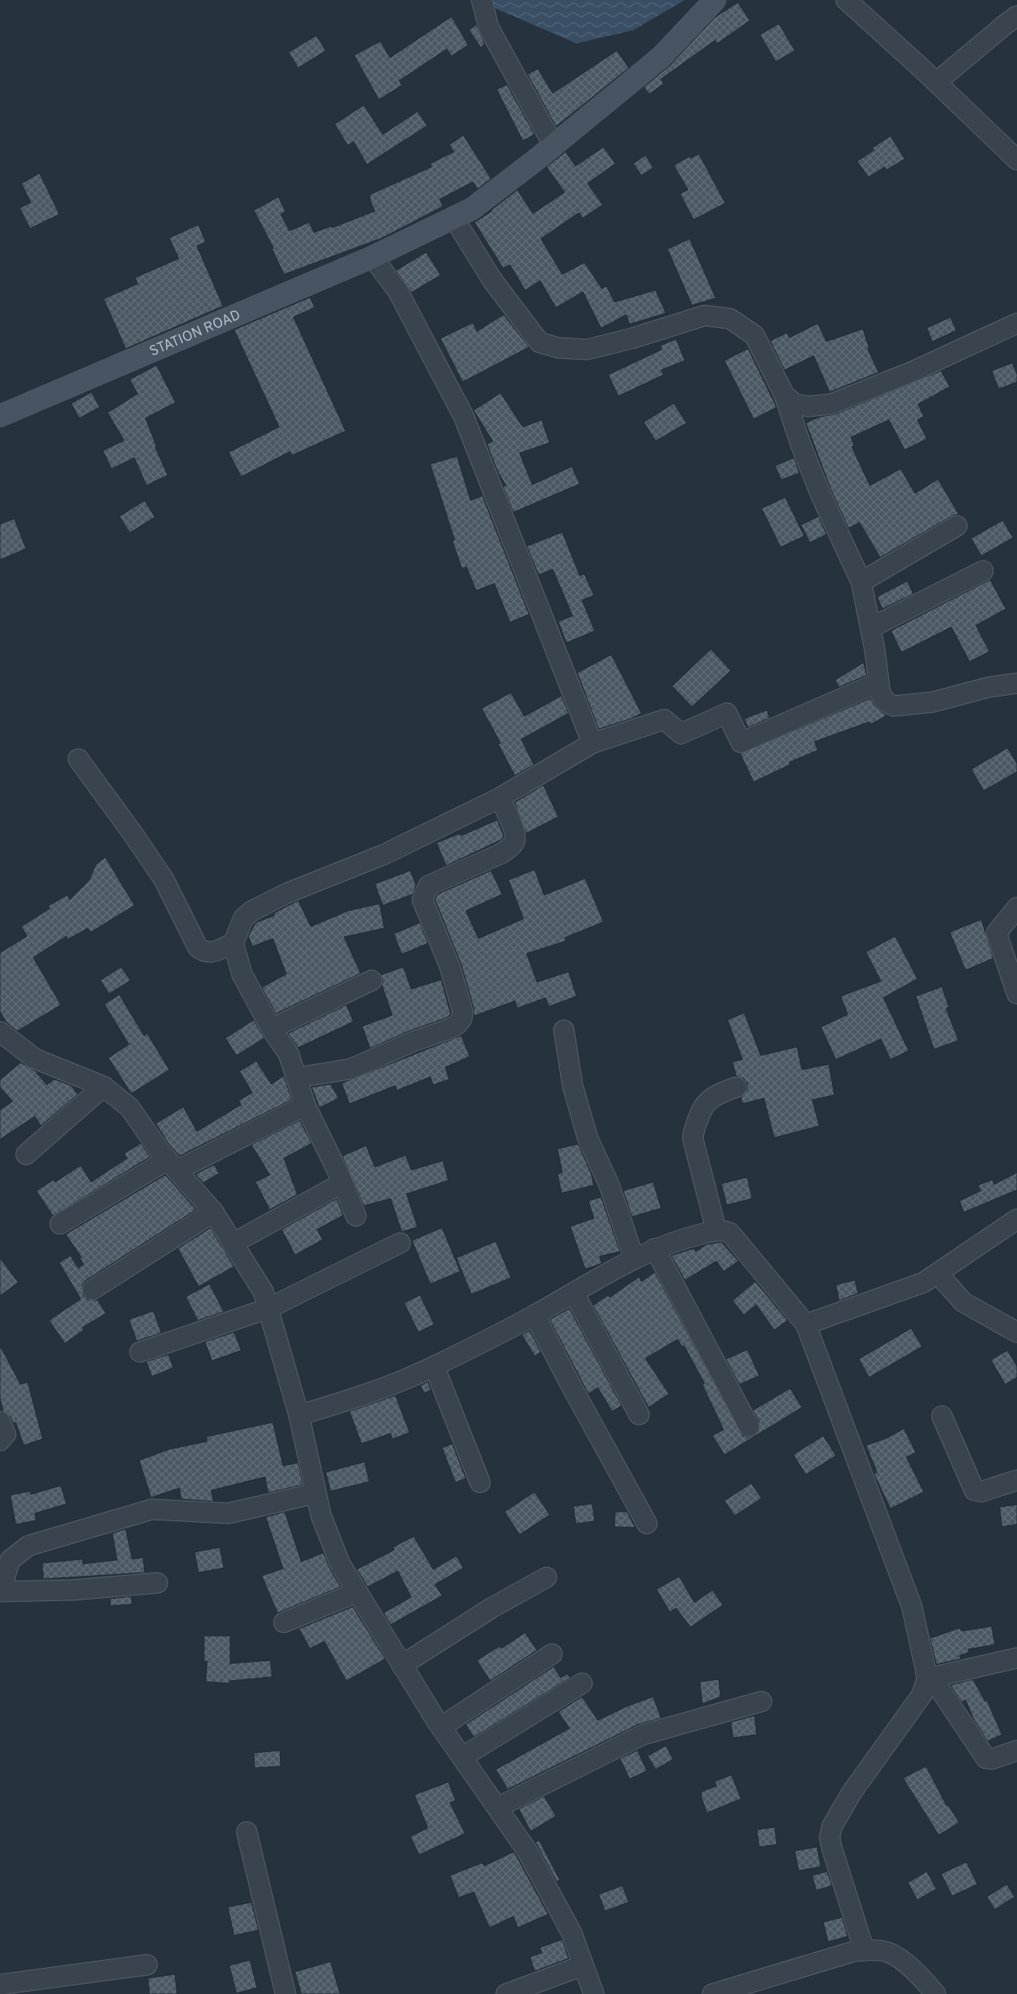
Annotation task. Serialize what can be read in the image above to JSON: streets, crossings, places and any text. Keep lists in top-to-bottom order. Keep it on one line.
{"streets":{"main road":["STATION ROAD"]}}
